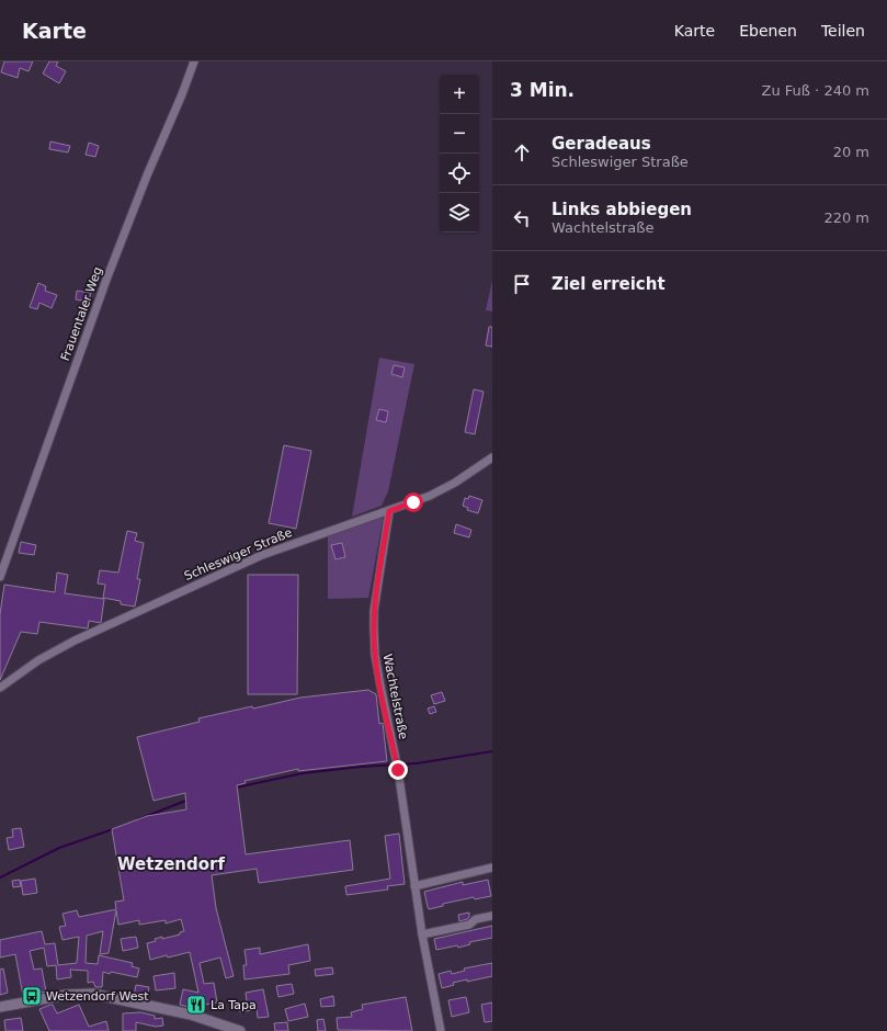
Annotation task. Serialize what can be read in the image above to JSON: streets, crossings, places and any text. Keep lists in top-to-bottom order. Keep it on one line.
{"streets":{"street":["Frauentaler Weg","Schleswiger Straße","Wachtelstraße"]},"crossings":[["Schleswiger Straße","Wachtelstraße"]],"districts":["Wetzendorf"],"places":{"bus stop":["Wetzendorf West"],"restaurant":["La Tapa"]},"page":{"header":"Karte","nav":["Karte","Ebenen","Teilen"],"heading":["3 Min.","Zu Fuß · 240 m"],"map_buttons":["+","−"],"list":[["Geradeaus","Schleswiger Straße","20 m"],["Links abbiegen","Wachtelstraße","220 m"],"Ziel erreicht"]}}
